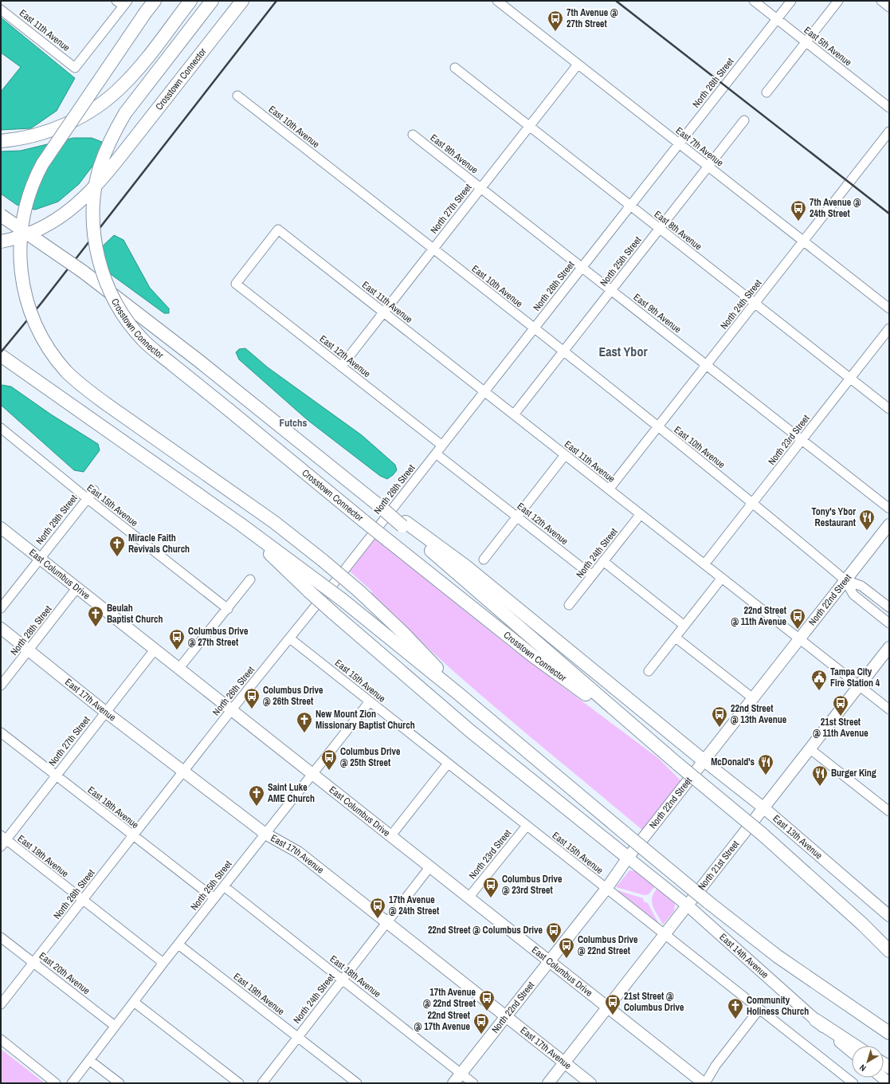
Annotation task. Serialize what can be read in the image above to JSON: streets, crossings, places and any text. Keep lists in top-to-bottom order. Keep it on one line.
{"streets":{"highway":["Crosstown Connector"],"main road":["East Columbus Drive","North 22nd Street","East 17th Avenue","East 13th Avenue","North 21st Street","East 14th Avenue"],"street":["East 11th Avenue","East 5th Avenue","North 26th Street","East 10th Avenue","East 7th Avenue","East 9th Avenue","North 27th Street","East 8th Avenue","North 25th Street","North 24th Street","East 12th Avenue","North 23rd Street","East 15th Avenue","North 29th Street","North 28th Street","East 18th Avenue","East 19th Avenue","East 20th Avenue"]},"crossings":[["East 11th Avenue","North 26th Street"],["East 11th Avenue","North 27th Street"],["East 11th Avenue","North 25th Street"],["East 11th Avenue","North 24th Street"],["East 11th Avenue","East 12th Avenue"],["East 11th Avenue","North 23rd Street"],["East 11th Avenue","North 22nd Street"],["East 11th Avenue","North 21st Street"],["East 5th Avenue","North 26th Street"],["North 26th Street","East 10th Avenue"],["North 26th Street","East 7th Avenue"],["North 26th Street","East 9th Avenue"],["North 26th Street","East 8th Avenue"],["North 26th Street","East 12th Avenue"],["North 26th Street","East 15th Avenue"],["North 26th Street","East Columbus Drive"],["North 26th Street","East 17th Avenue"],["North 26th Street","East 18th Avenue"],["North 26th Street","East 19th Avenue"],["North 26th Street","East 20th Avenue"],["East 10th Avenue","North 27th Street"],["East 10th Avenue","North 25th Street"],["East 10th Avenue","North 24th Street"],["East 10th Avenue","North 23rd Street"],["East 10th Avenue","North 22nd Street"],["East 7th Avenue","North 27th Street"],["East 7th Avenue","North 25th Street"],["East 7th Avenue","North 24th Street"],["East 9th Avenue","North 27th Street"],["East 9th Avenue","North 25th Street"],["East 9th Avenue","North 24th Street"],["East 9th Avenue","North 23rd Street"],["North 27th Street","East 8th Avenue"],["North 27th Street","East 12th Avenue"],["North 27th Street","East Columbus Drive"],["North 27th Street","East 17th Avenue"],["North 27th Street","East 18th Avenue"],["North 27th Street","East 19th Avenue"],["East 8th Avenue","North 25th Street"],["East 8th Avenue","North 24th Street"],["East 8th Avenue","North 23rd Street"],["North 25th Street","East 15th Avenue"],["North 25th Street","East Columbus Drive"],["North 25th Street","East 17th Avenue"],["North 25th Street","East 18th Avenue"],["North 25th Street","East 19th Avenue"],["North 25th Street","East 20th Avenue"],["North 24th Street","East 12th Avenue"],["North 24th Street","East Columbus Drive"],["North 24th Street","East 17th Avenue"],["North 24th Street","East 18th Avenue"],["North 24th Street","East 19th Avenue"],["North 23rd Street","East 15th Avenue"],["North 23rd Street","East Columbus Drive"],["East 15th Avenue","North 29th Street"],["East 15th Avenue","North 22nd Street"],["East 15th Avenue","North 21st Street"],["North 29th Street","East Columbus Drive"],["East Columbus Drive","North 22nd Street"],["East Columbus Drive","North 28th Street"],["East Columbus Drive","North 21st Street"],["North 22nd Street","East 17th Avenue"],["North 22nd Street","East 18th Avenue"],["North 22nd Street","East 13th Avenue"],["North 22nd Street","East 14th Avenue"],["North 28th Street","East 17th Avenue"],["East 17th Avenue","North 21st Street"],["East 13th Avenue","North 21st Street"],["North 21st Street","East 14th Avenue"]],"districts":["East Ybor","Futchs"],"places":{"bus stop":["7th Avenue @ 27th Street","7th Avenue @ 24th Street","22nd Street @ 11th Avenue","Columbus Drive @ 27th Street","Columbus Drive @ 26th Street","21st Street @ 11th Avenue","22nd Street @ 13th Avenue","Columbus Drive @ 25th Street","Columbus Drive @ 23rd Street","17th Avenue @ 24th Street","22nd Street @ Columbus Drive","Columbus Drive @ 22nd Street","17th Avenue @ 22nd Street","21st Street @ Columbus Drive","22nd Street @ 17th Avenue"],"restaurant":["Tony's Ybor Restaurant","McDonald's","Burger King"],"church":["Miracle Faith Revivals Church","Beulah Baptist Church","New Mount Zion Missionary Baptist Church","Saint Luke AME Church","Community Holiness Church"],"public building":["Tampa City Fire Station 4"]},"north":"bottom left"}
